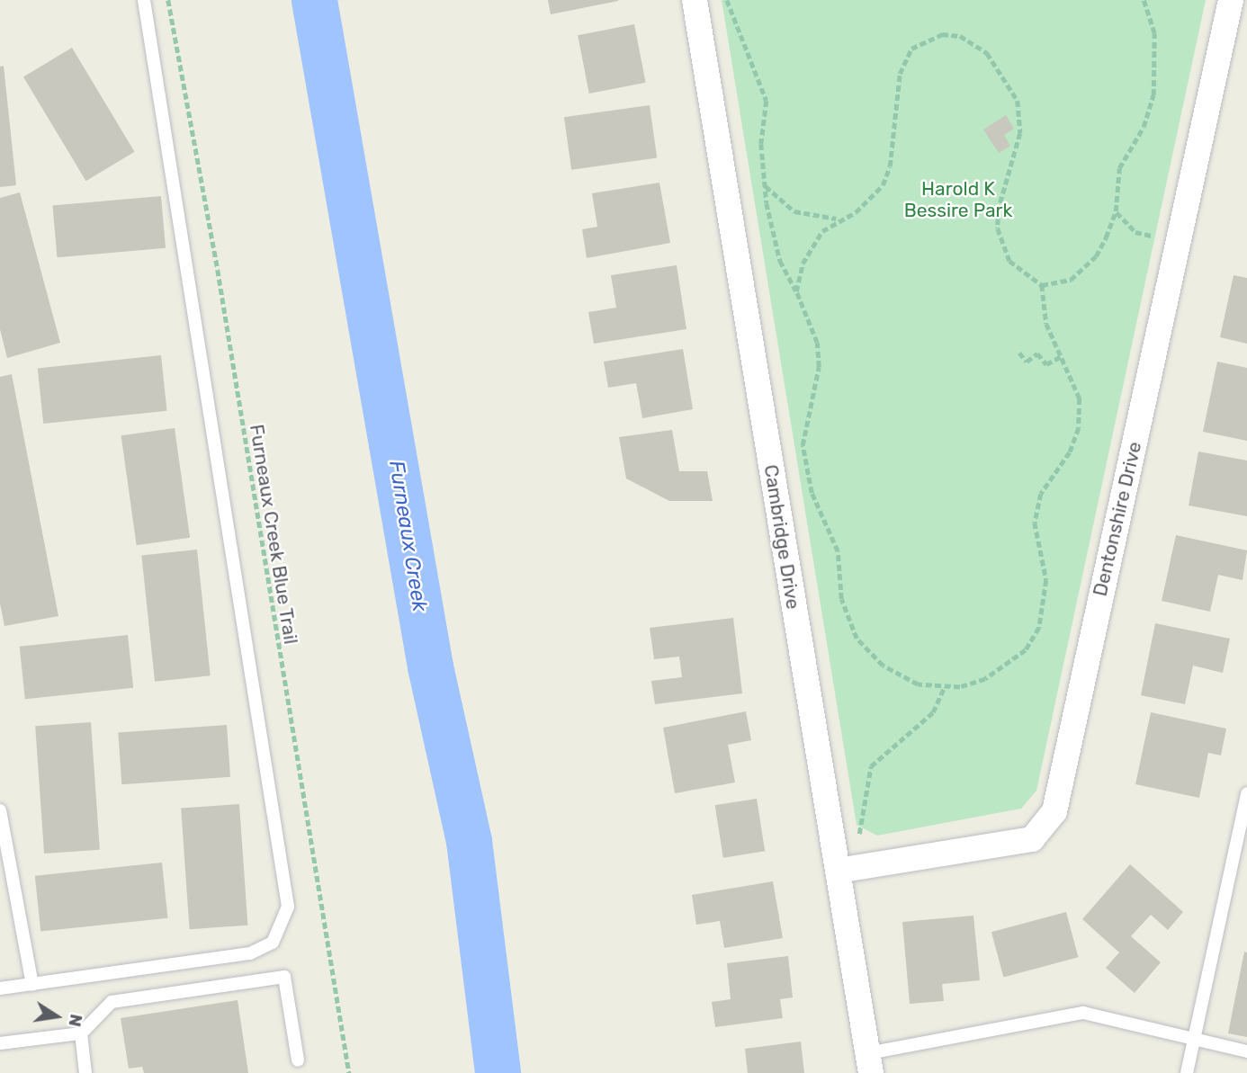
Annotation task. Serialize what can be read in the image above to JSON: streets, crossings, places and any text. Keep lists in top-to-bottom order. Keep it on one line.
{"streets":{"street":["Dentonshire Drive","Cambridge Drive"],"path":["Furneaux Creek Blue Trail"]},"crossings":[["Dentonshire Drive","Cambridge Drive"]],"water":["Furneaux Creek"],"parks":["Harold K Bessire Park"],"north":"right"}
